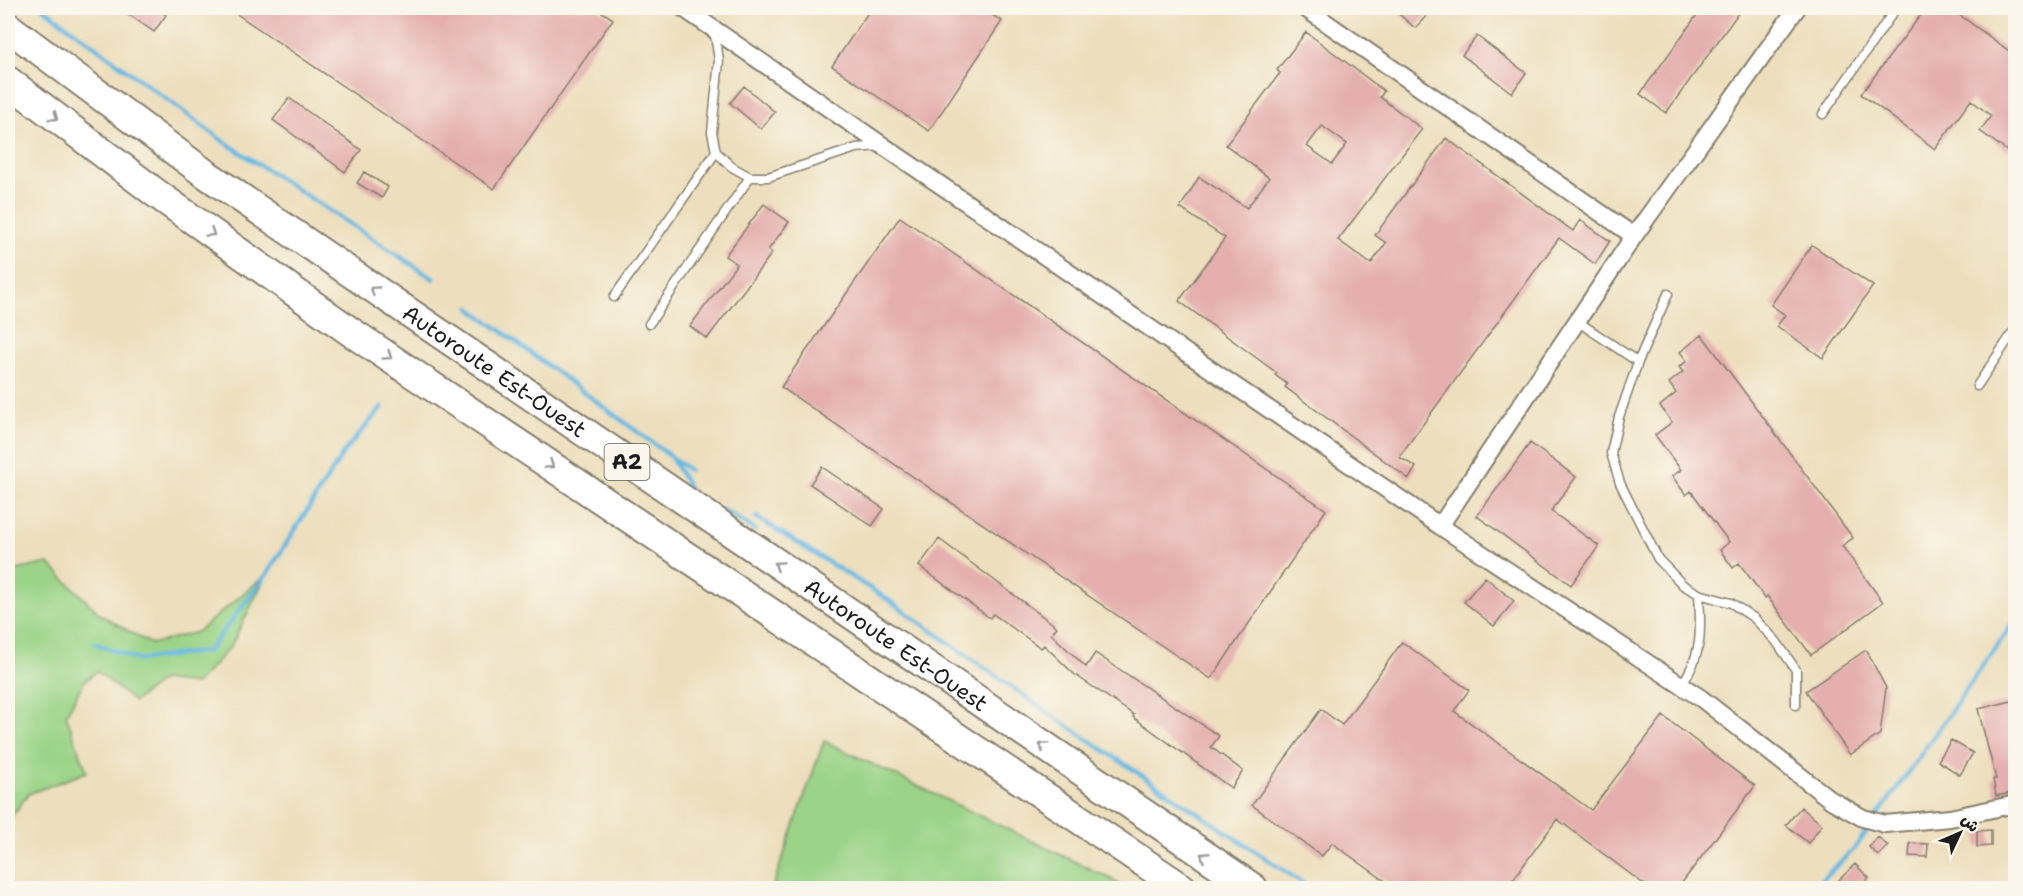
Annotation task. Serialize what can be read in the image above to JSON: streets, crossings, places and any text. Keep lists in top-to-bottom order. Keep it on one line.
{"streets":{"highway":["Autoroute Est-Ouest","A2"]},"north":"top right"}
